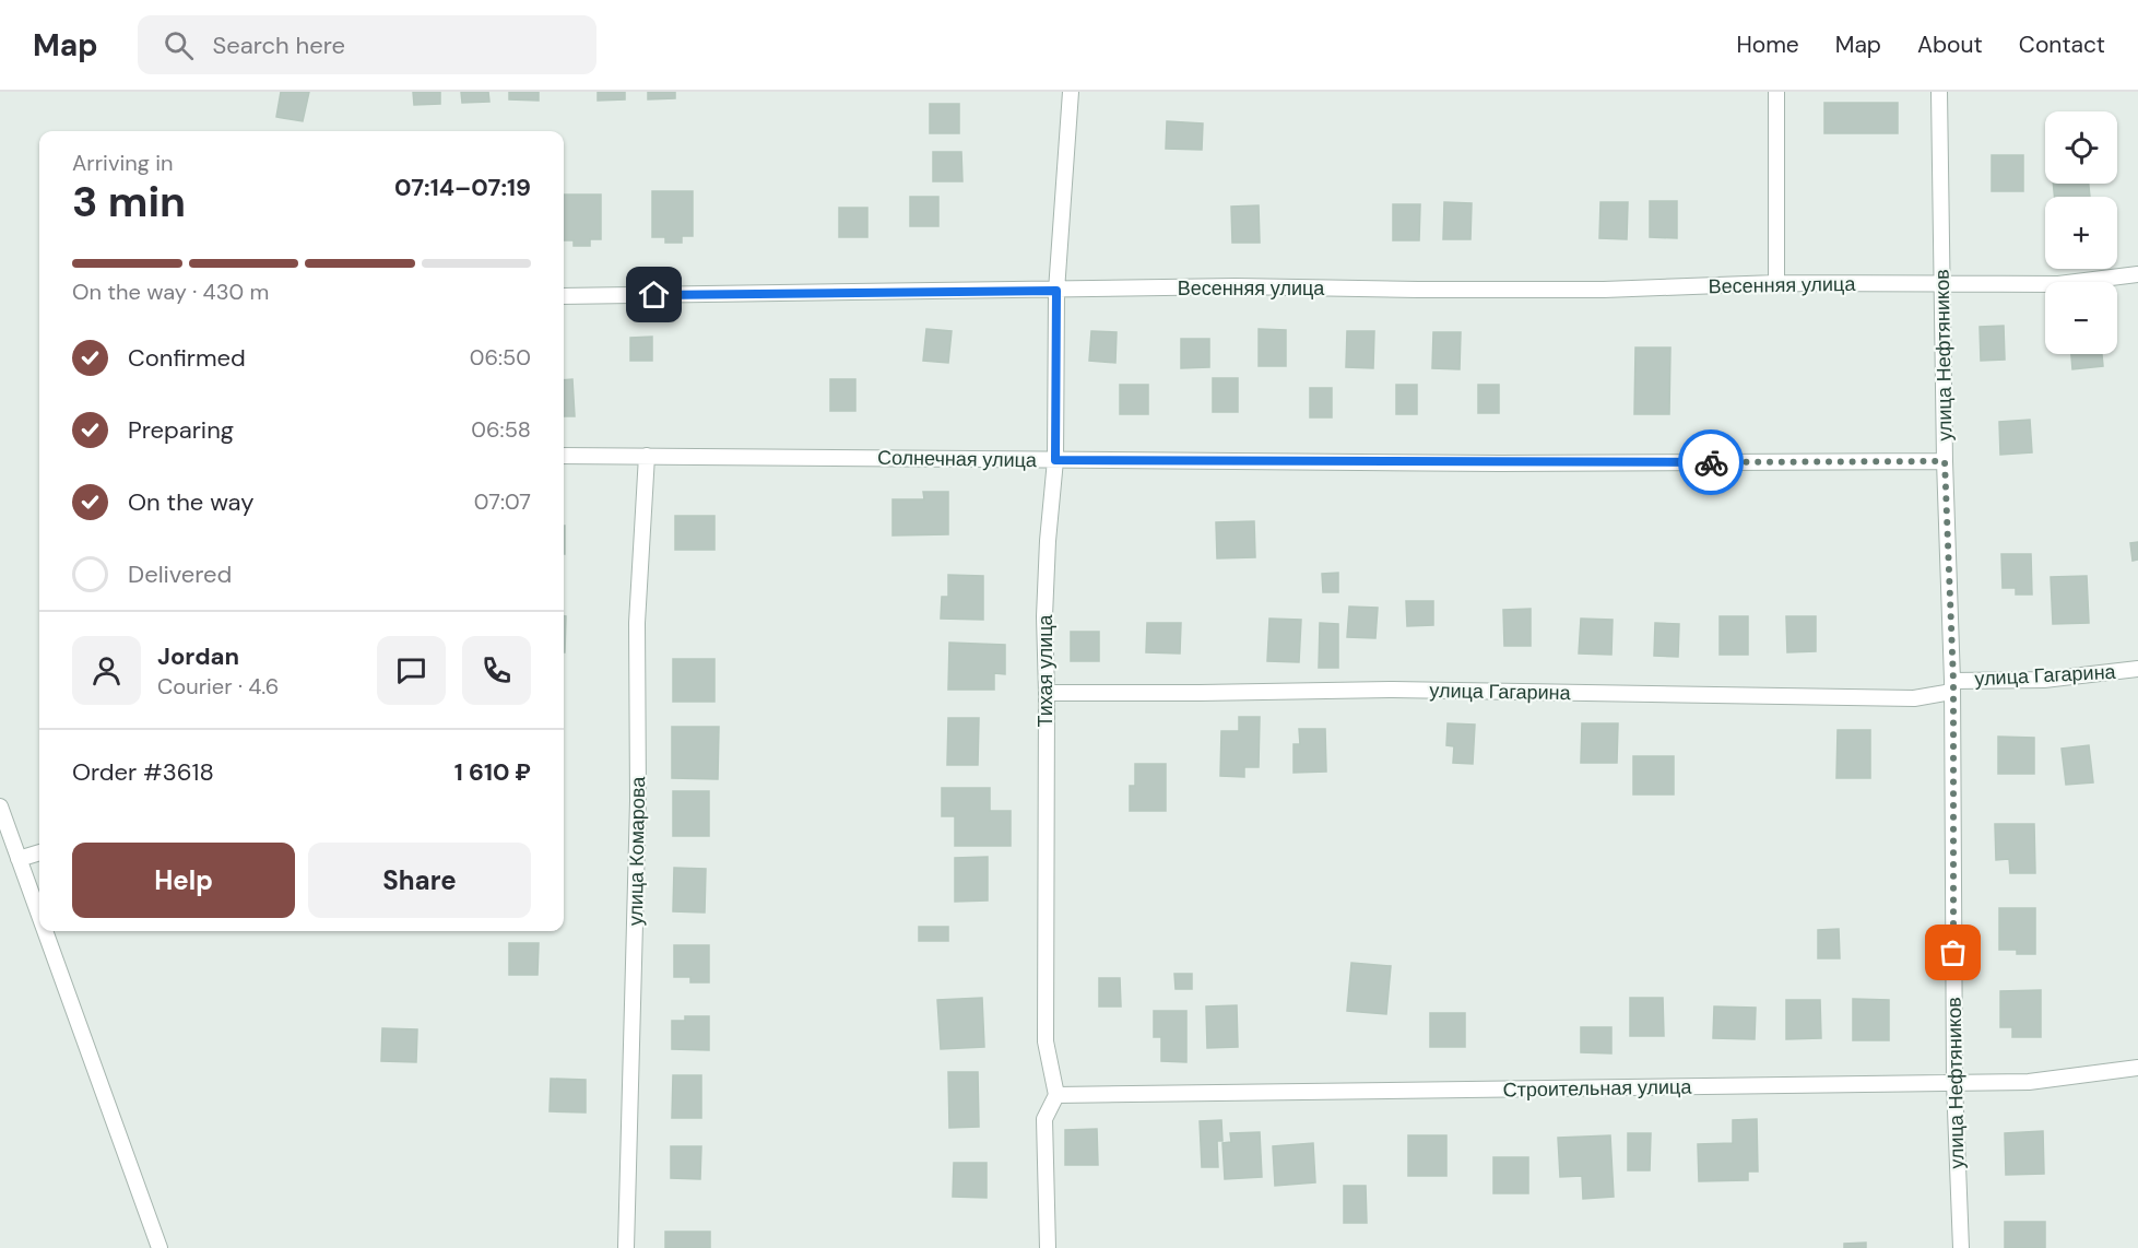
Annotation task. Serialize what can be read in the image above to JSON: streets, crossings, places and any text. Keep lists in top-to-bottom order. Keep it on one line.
{"streets":{"street":["Весенняя улица","улица Нефтяников","Солнечная улица","Тихая улица","улица Гагарина","улица Комарова","Строительная улица"]},"crossings":[["Весенняя улица","улица Нефтяников"],["Весенняя улица","Тихая улица"],["улица Нефтяников","Солнечная улица"],["улица Нефтяников","улица Гагарина"],["улица Нефтяников","Строительная улица"],["Солнечная улица","Тихая улица"],["Солнечная улица","улица Комарова"],["Тихая улица","улица Гагарина"],["Тихая улица","Строительная улица"]],"page":{"header":"Map","search":"Search here","nav":["Home","Map","About","Contact"],"map_buttons":["+","−"],"heading":["3 min","Arriving in","07:14–07:19"],"panel":["Jordan","Courier · 4.6","Order #3618","1 610 ₽"],"bar":"On the way · 430 m","list":[["Confirmed","06:50"],["Preparing","06:58"],["On the way","07:07"],"Delivered"],"buttons":["Help","Share"]}}
